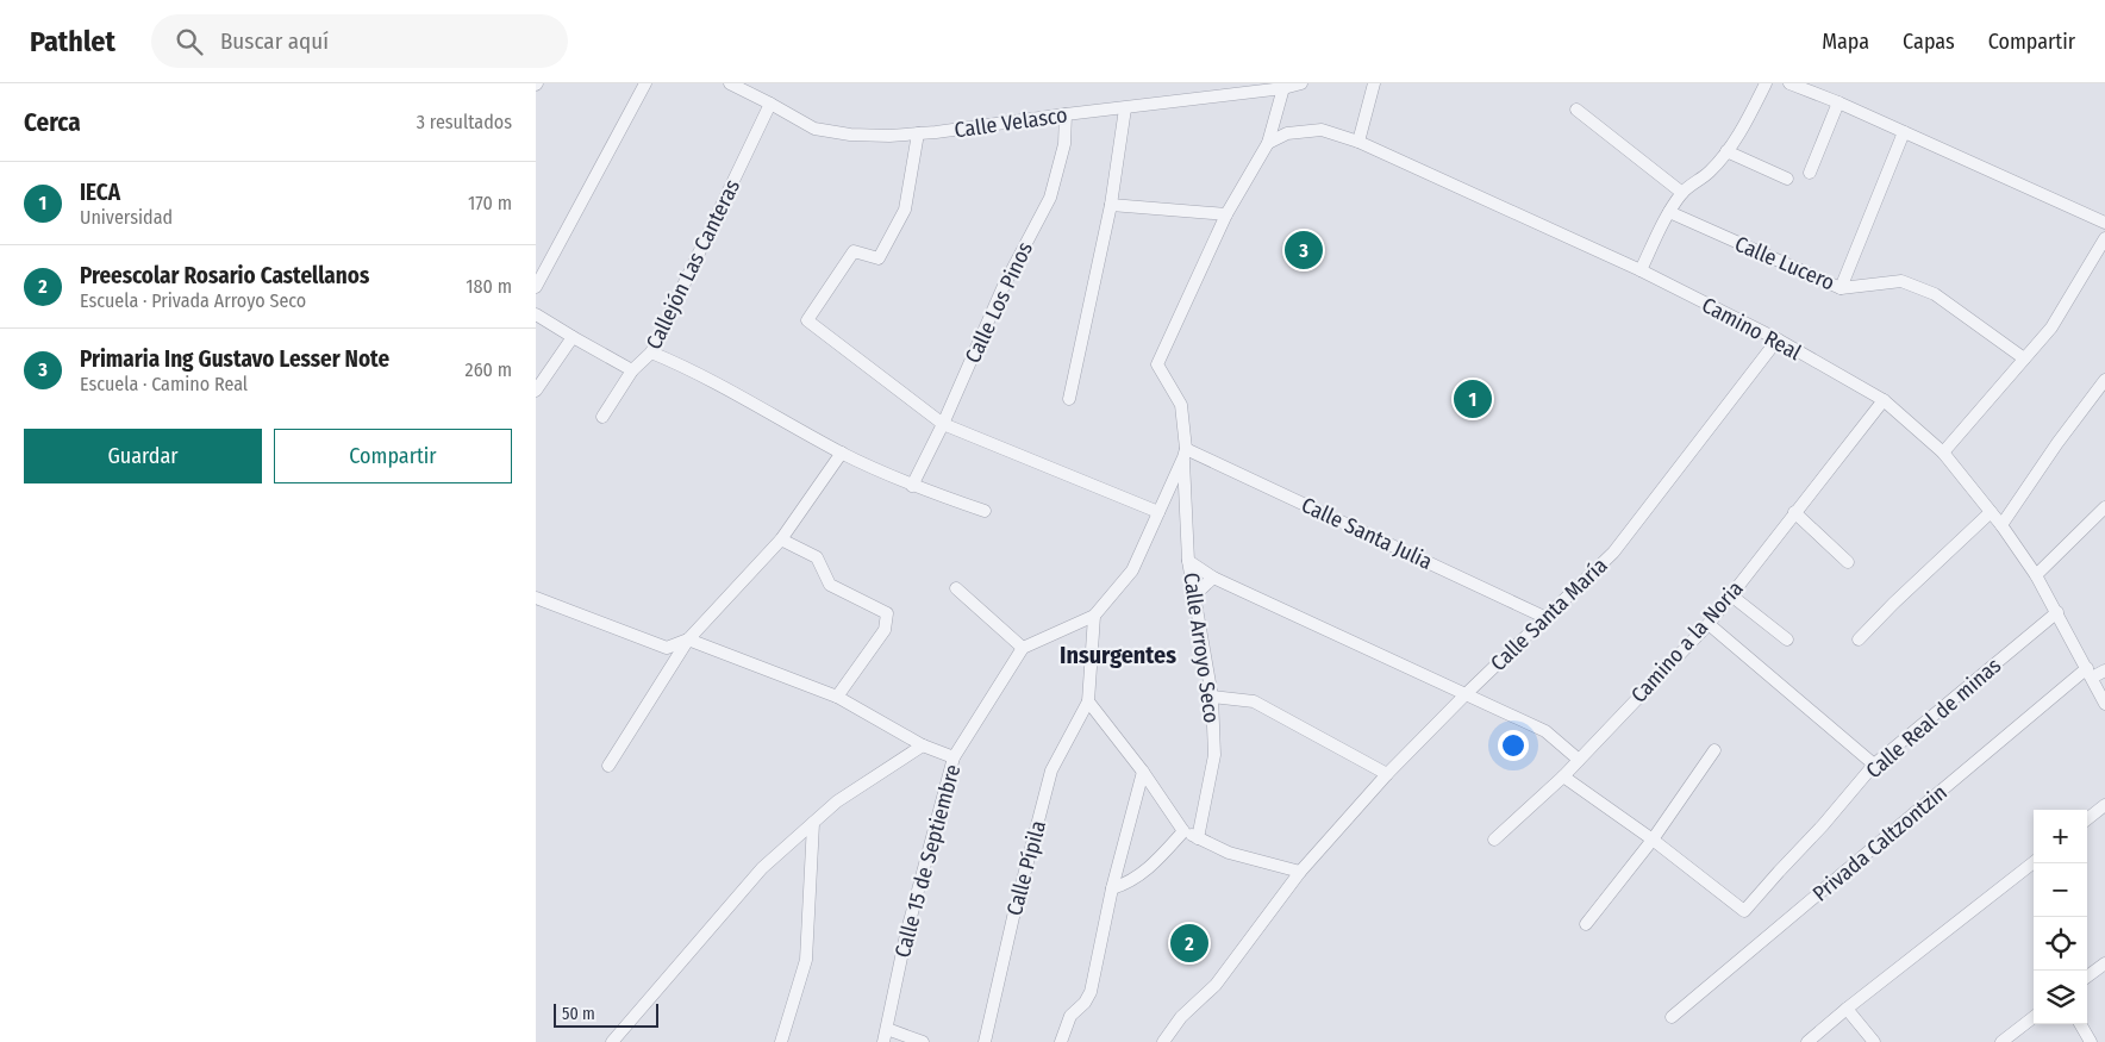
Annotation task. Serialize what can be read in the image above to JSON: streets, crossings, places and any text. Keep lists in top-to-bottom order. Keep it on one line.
{"streets":{"street":["Calle Velasco","Calle Lucero","Callejón Las Canteras","Calle Los Pinos","Camino Real","Calle Santa Julia","Calle Santa María","Camino a la Noria","Calle Arroyo Seco","Calle Real de minas","Privada Caltzontzin","Calle 15 de Septiembre","Calle Pípila"]},"crossings":[["Calle Velasco","Callejón Las Canteras"],["Calle Velasco","Calle Los Pinos"],["Camino Real","Calle Santa María"],["Camino Real","Camino a la Noria"],["Camino Real","Calle Real de minas"],["Camino Real","Privada Caltzontzin"],["Calle Santa Julia","Calle Santa María"],["Calle Santa Julia","Calle Arroyo Seco"]],"districts":["Insurgentes"],"scale_bar":"50 m","page":{"header":"Pathlet","search":"Buscar aquí","nav":["Mapa","Capas","Compartir"],"heading":["Cerca","3 resultados"],"list":[{"mark":"1","name":"IECA","note":"Universidad","value":"170 m"},{"mark":"2","name":"Preescolar Rosario Castellanos","note":"Escuela · Privada Arroyo Seco","value":"180 m"},{"mark":"3","name":"Primaria Ing Gustavo Lesser Note","note":"Escuela · Camino Real","value":"260 m"}],"pins":["3","1","2"],"buttons":["Guardar","Compartir"],"map_buttons":["+","−"],"scale":"50 m"}}
